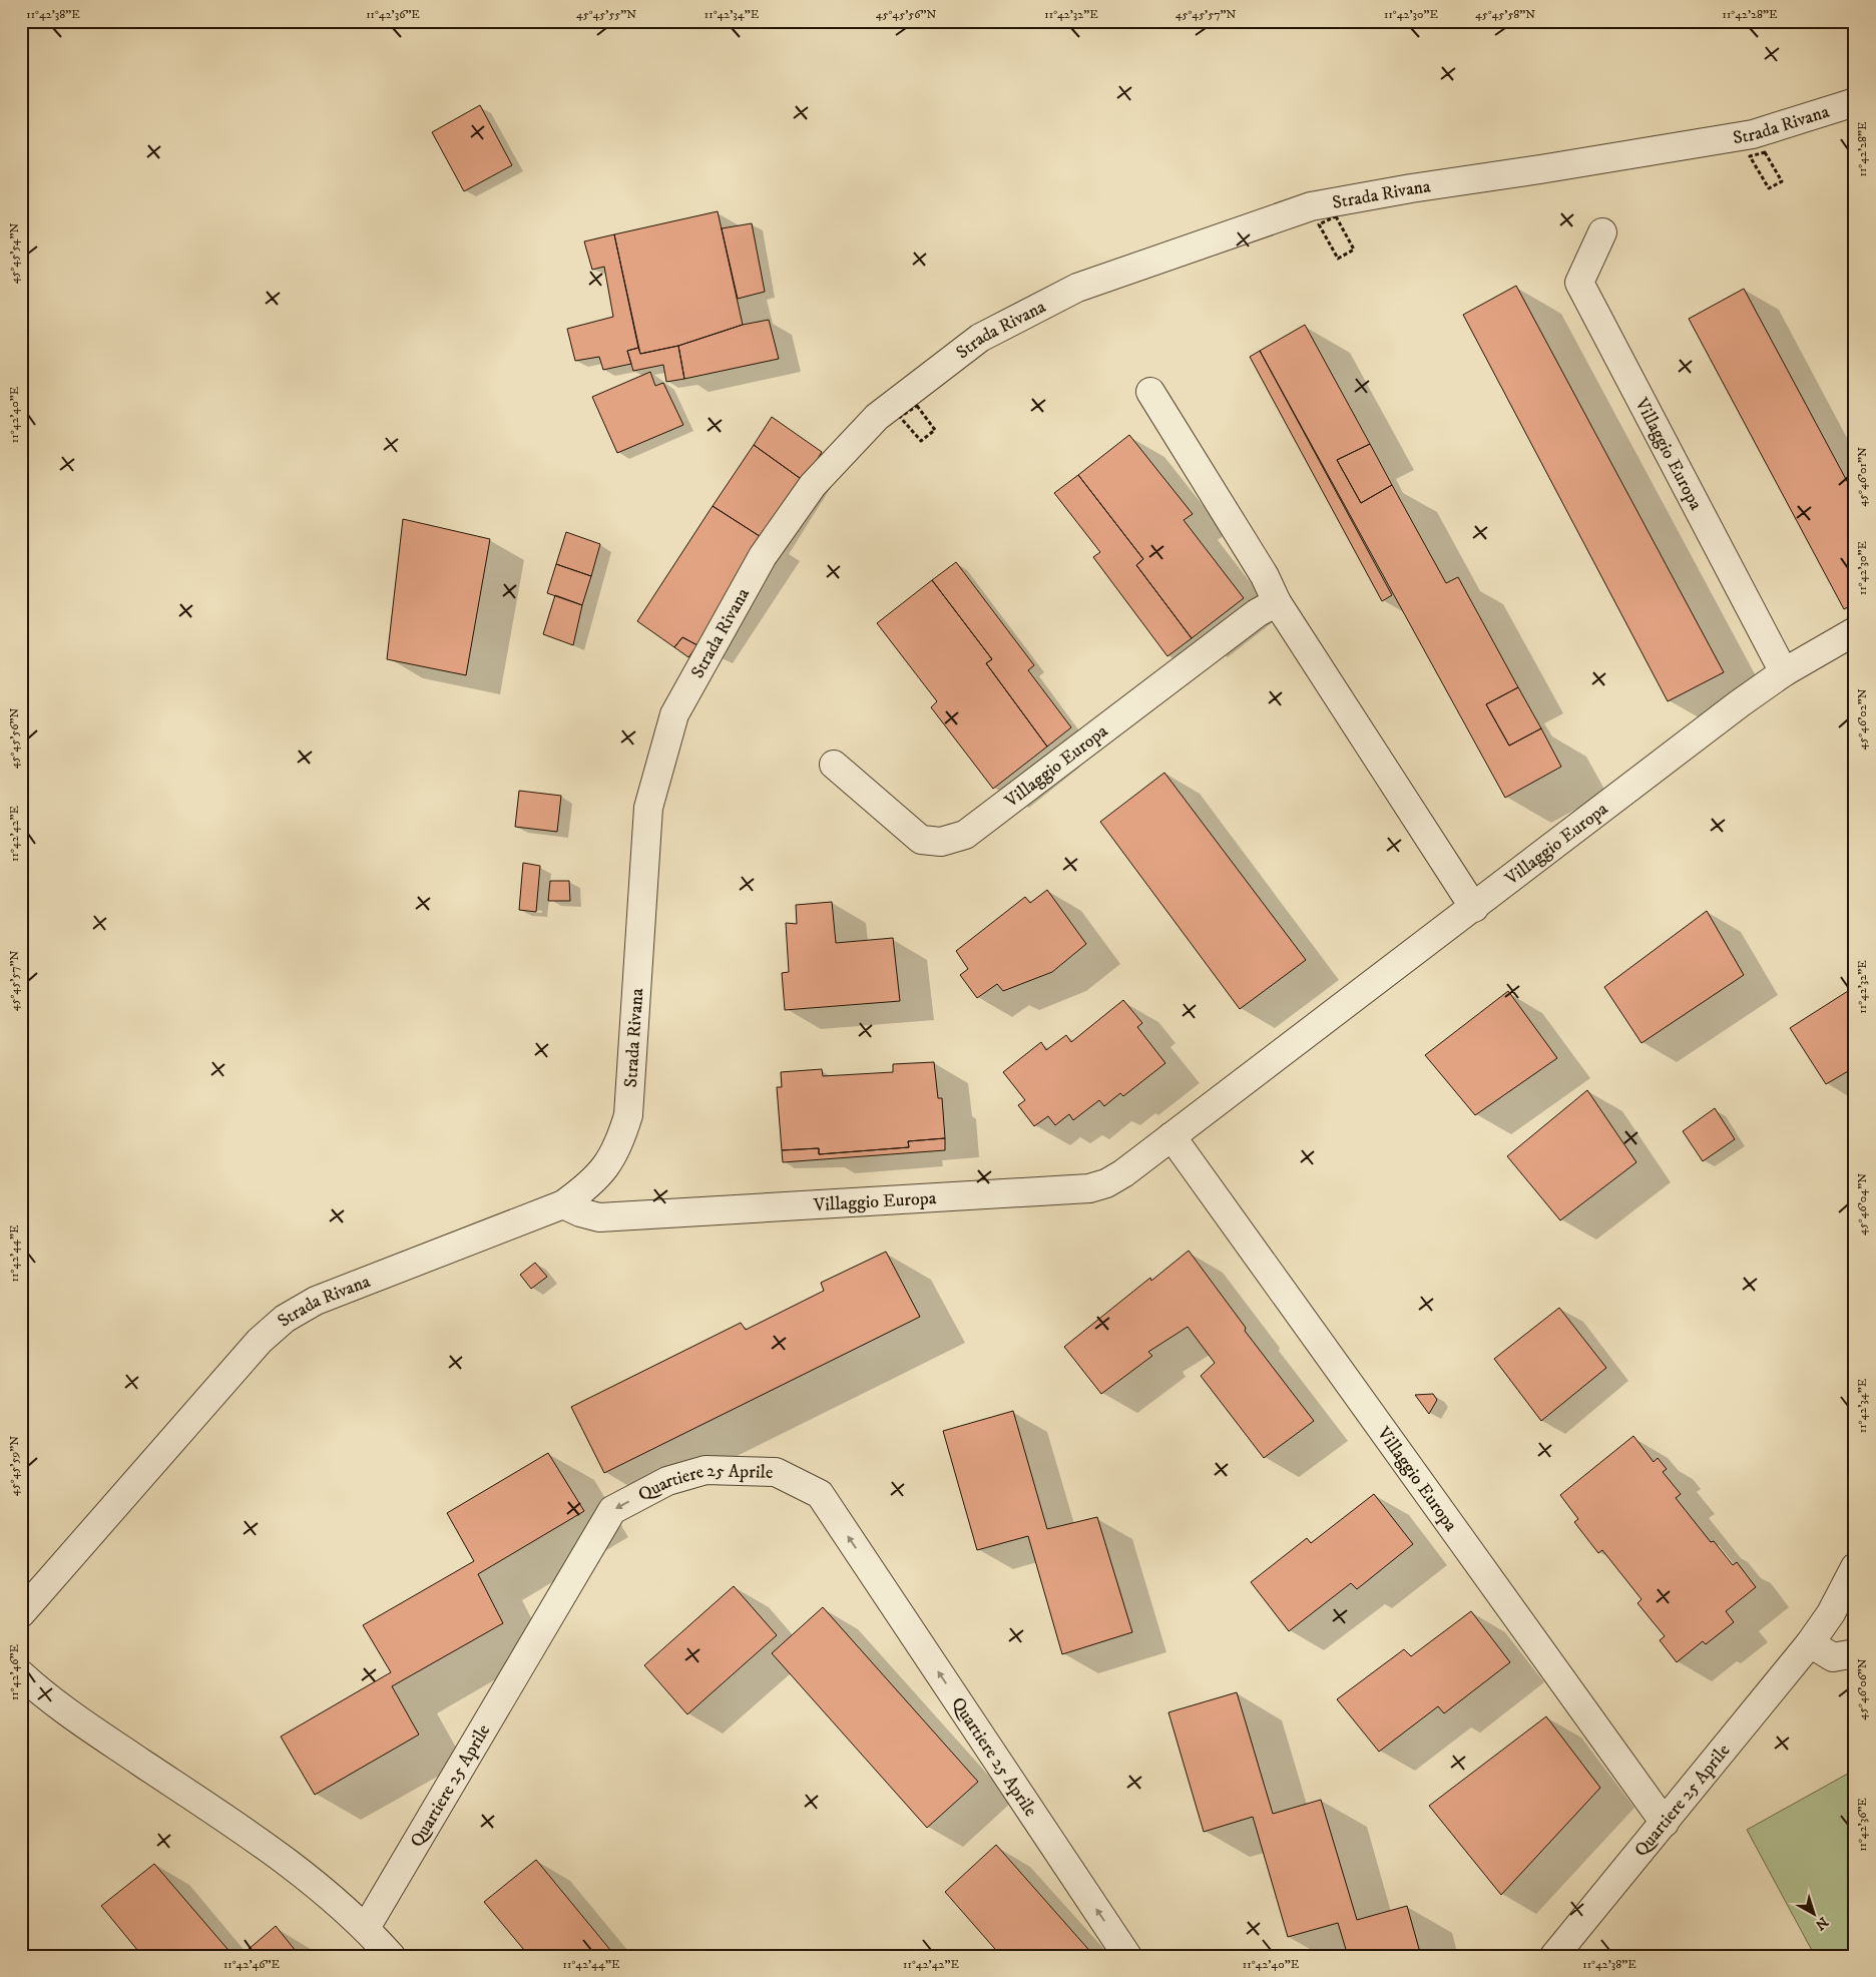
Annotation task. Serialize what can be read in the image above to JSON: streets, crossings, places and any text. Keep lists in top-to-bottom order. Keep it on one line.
{"streets":{"street":["Strada Rivana","Villaggio Europa","Quartiere 25 Aprile"]},"crossings":[["Strada Rivana","Villaggio Europa"],["Villaggio Europa","Quartiere 25 Aprile"]],"north":"bottom right","coordinates":["11°42'38\"E","11°42'36\"E","45°45'55\"N","11°42'34\"E","45°45'56\"N","11°42'32\"E","45°45'57\"N","11°42'30\"E","45°45'58\"N","11°42'28\"E","45°45'54\"N","11°42'40\"E","45°46'01\"N","45°46'02\"N","11°42'42\"E","45°46'04\"N","11°42'44\"E","45°45'59\"N","11°42'46\"E","45°46'06\"N"]}
